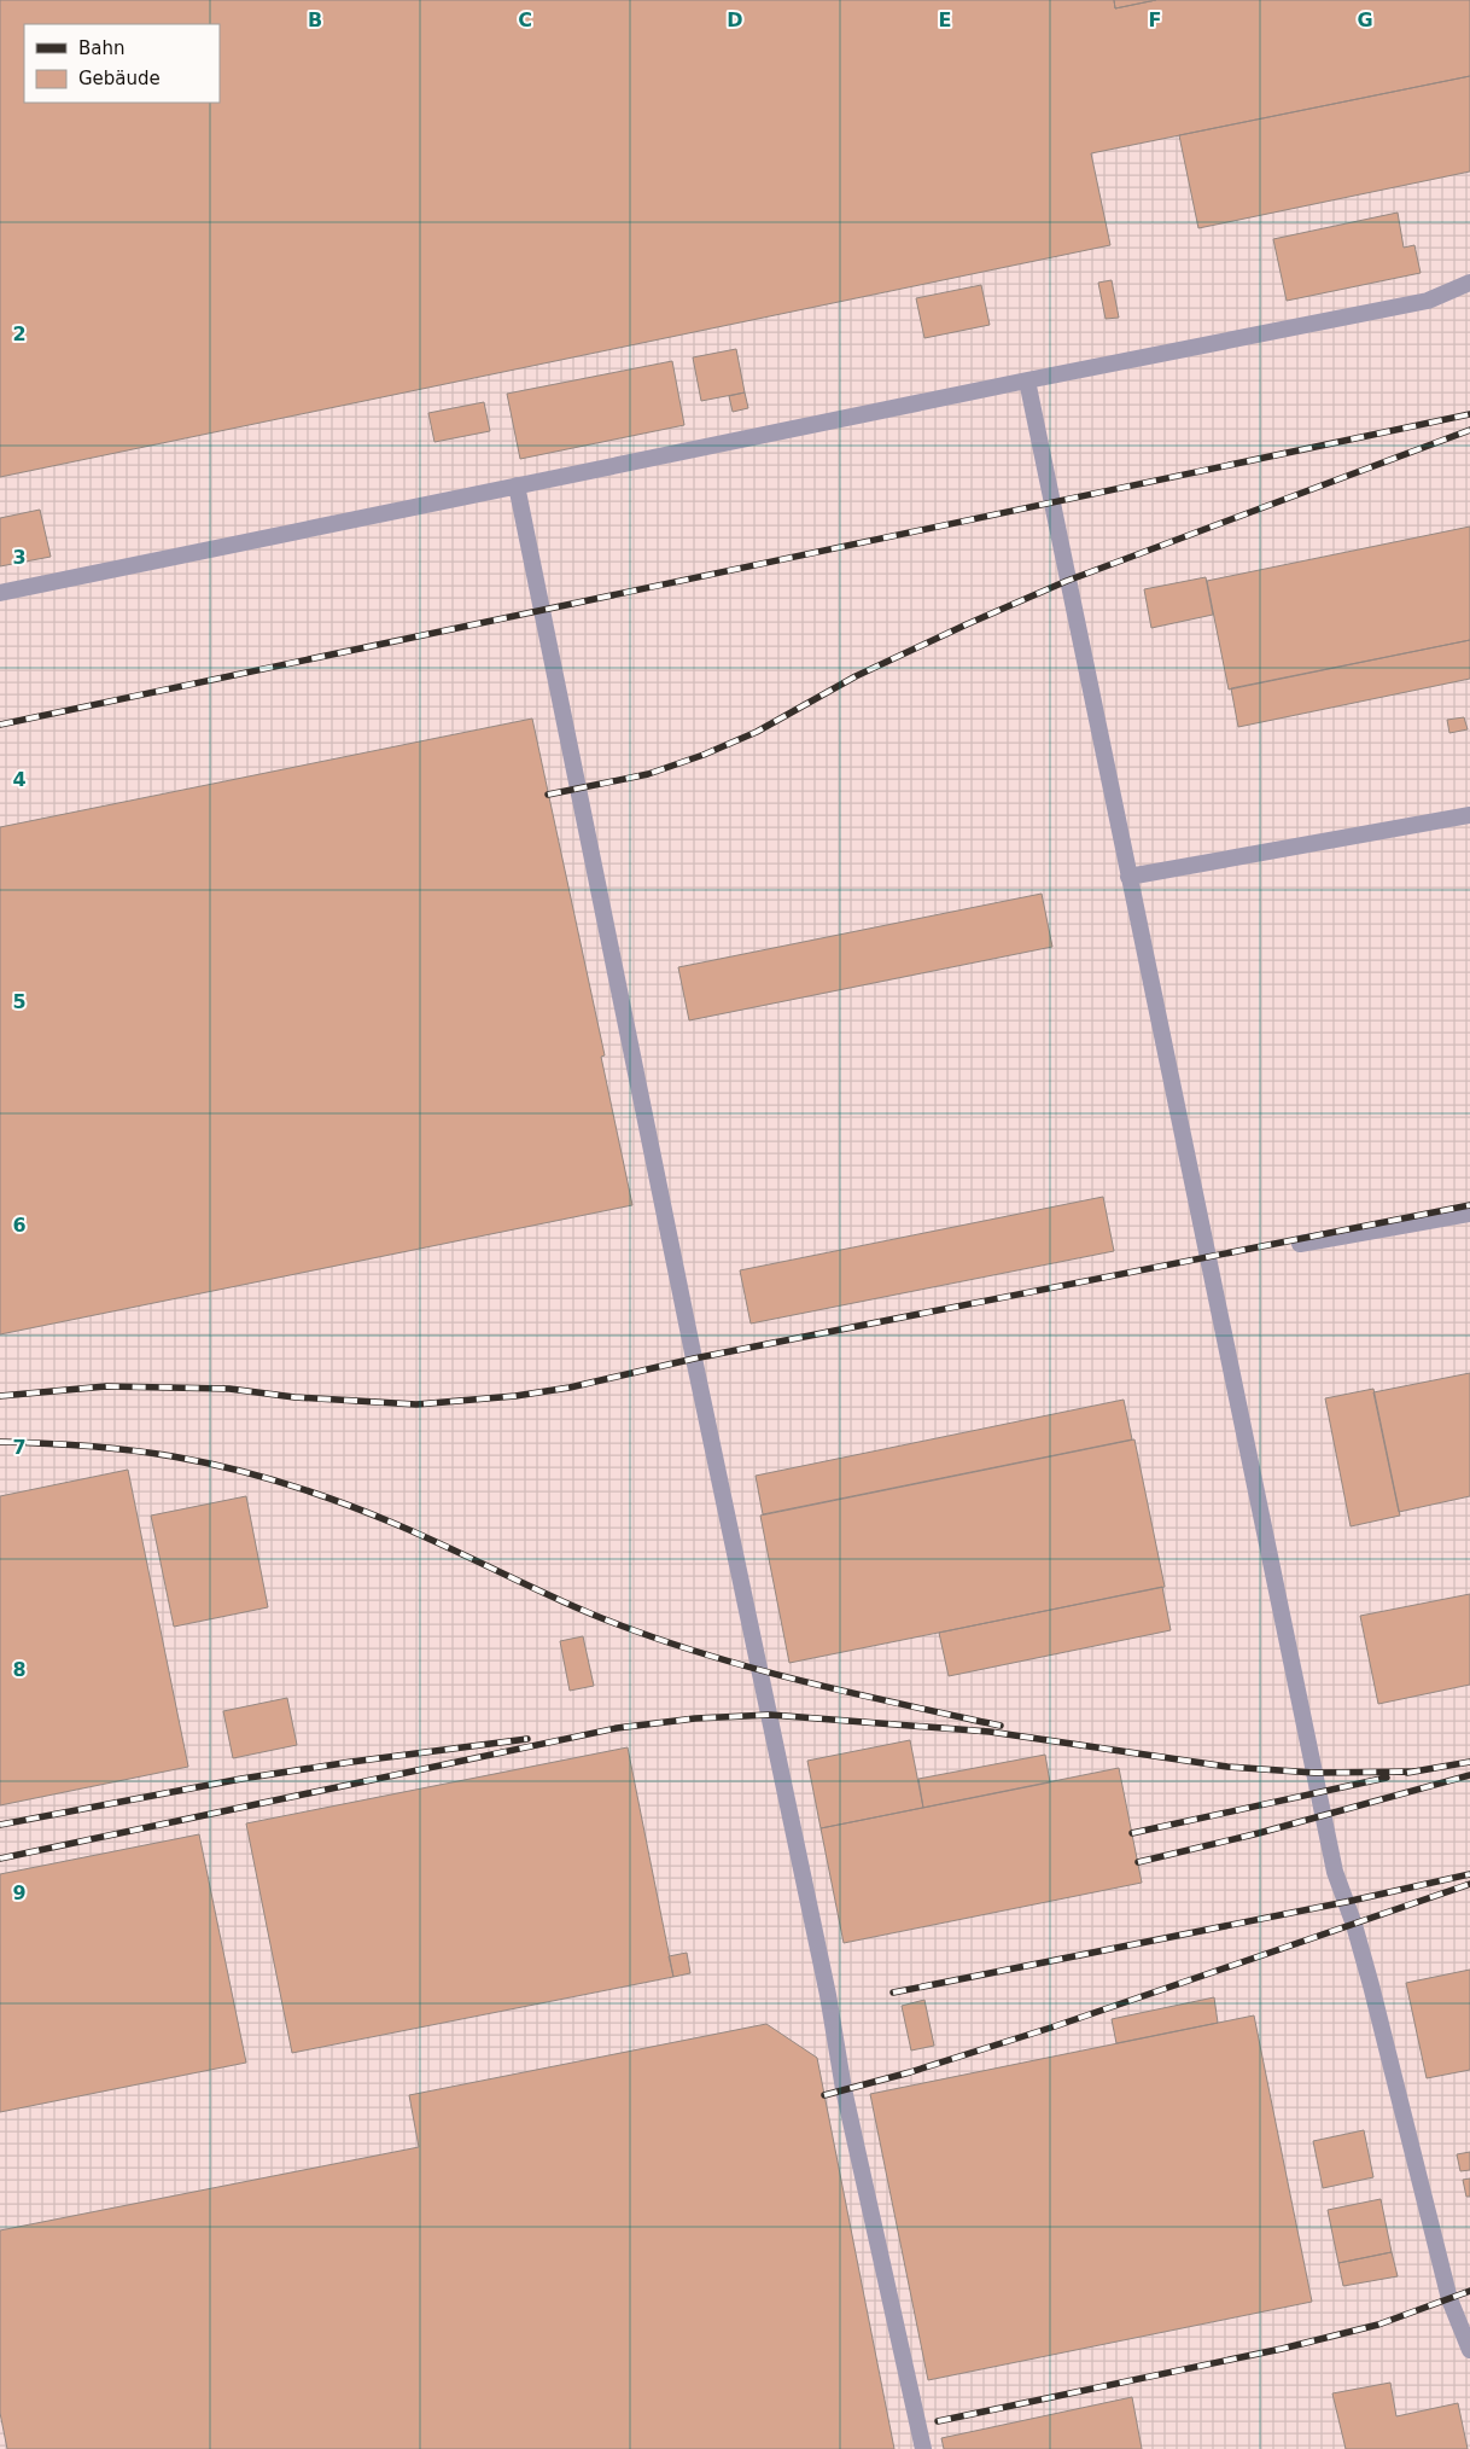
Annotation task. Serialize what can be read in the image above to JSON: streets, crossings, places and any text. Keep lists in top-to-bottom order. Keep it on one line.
{"legend":["Bahn","Gebäude"],"grid":{"columns":["B","C","D","E","F","G"],"rows":["2","3","4","5","6","7","8","9"]}}
